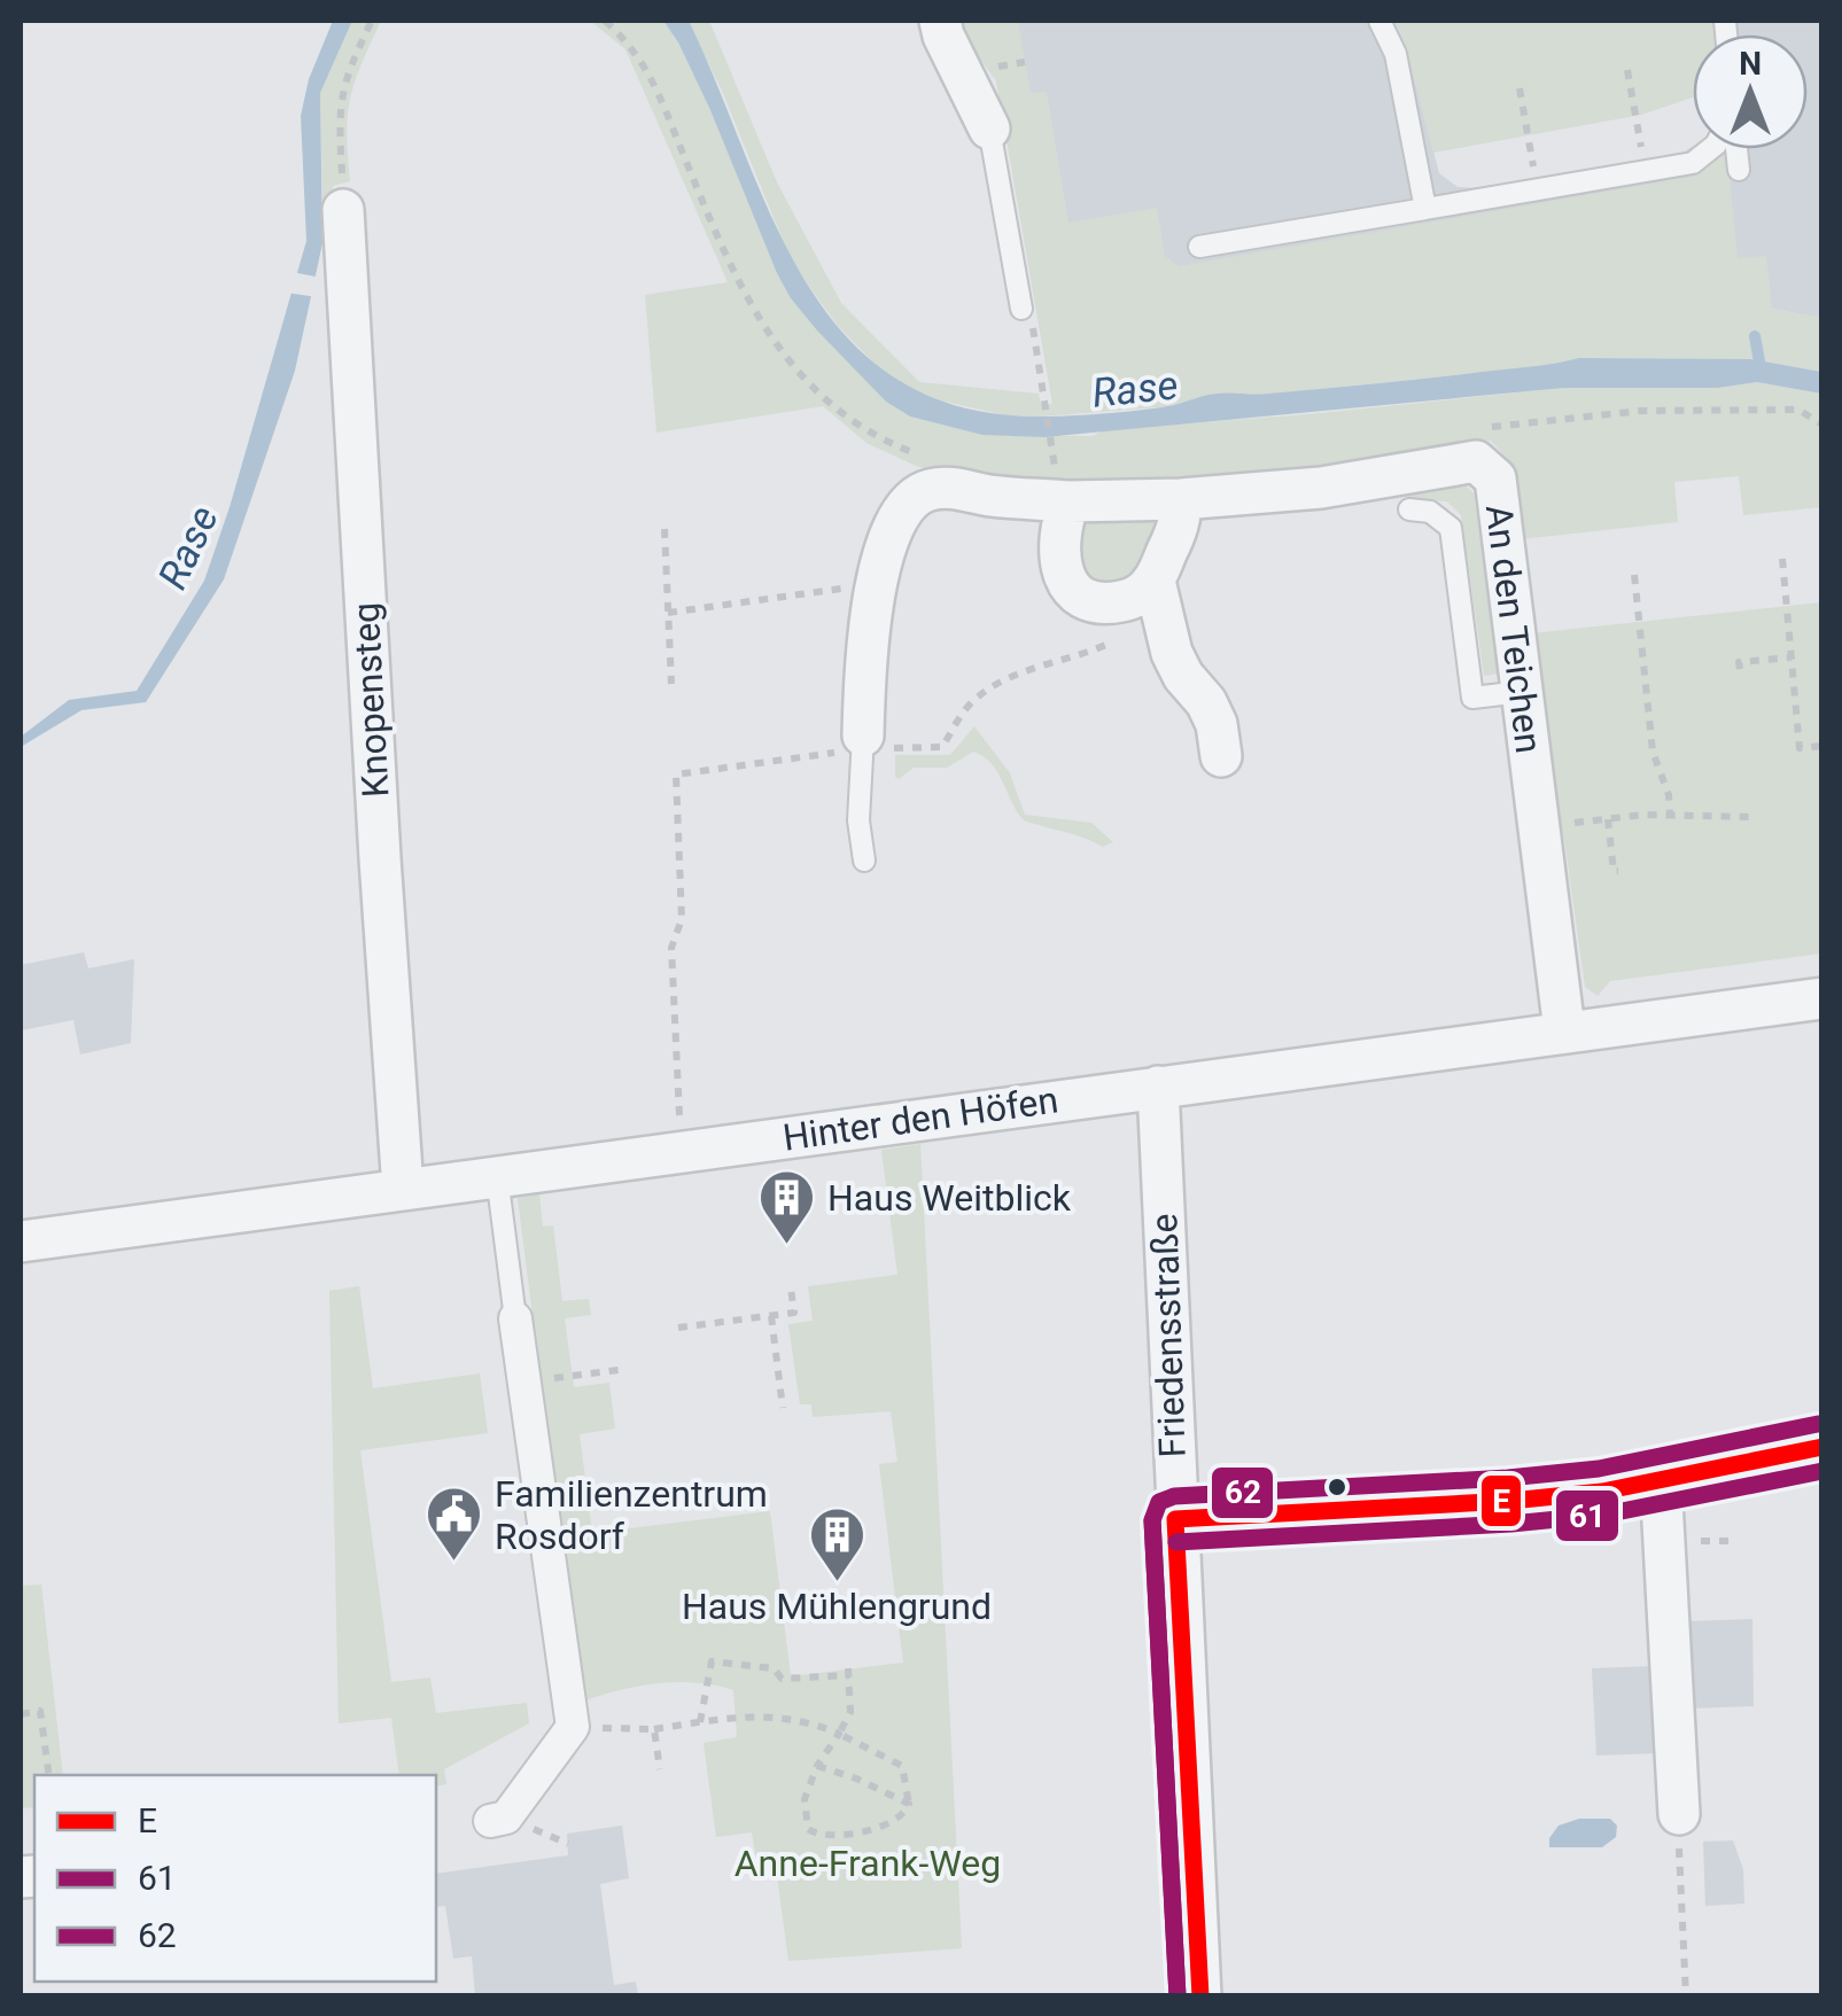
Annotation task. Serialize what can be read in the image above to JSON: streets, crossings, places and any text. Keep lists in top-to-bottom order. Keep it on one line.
{"streets":{"street":["An den Teichen","Knopensteg","Hinter den Höfen","Friedensstraße"]},"crossings":[["An den Teichen","Hinter den Höfen"],["Knopensteg","Hinter den Höfen"],["Hinter den Höfen","Friedensstraße"]],"water":["Rase"],"parks":["Anne-Frank-Weg"],"places":{"building":["Haus Weitblick","Haus Mühlengrund"],"public building":["Familienzentrum Rosdorf"]},"lines":["transit line 62","transit line E","transit line 61"],"legend":["E","61","62"],"north":"top"}
